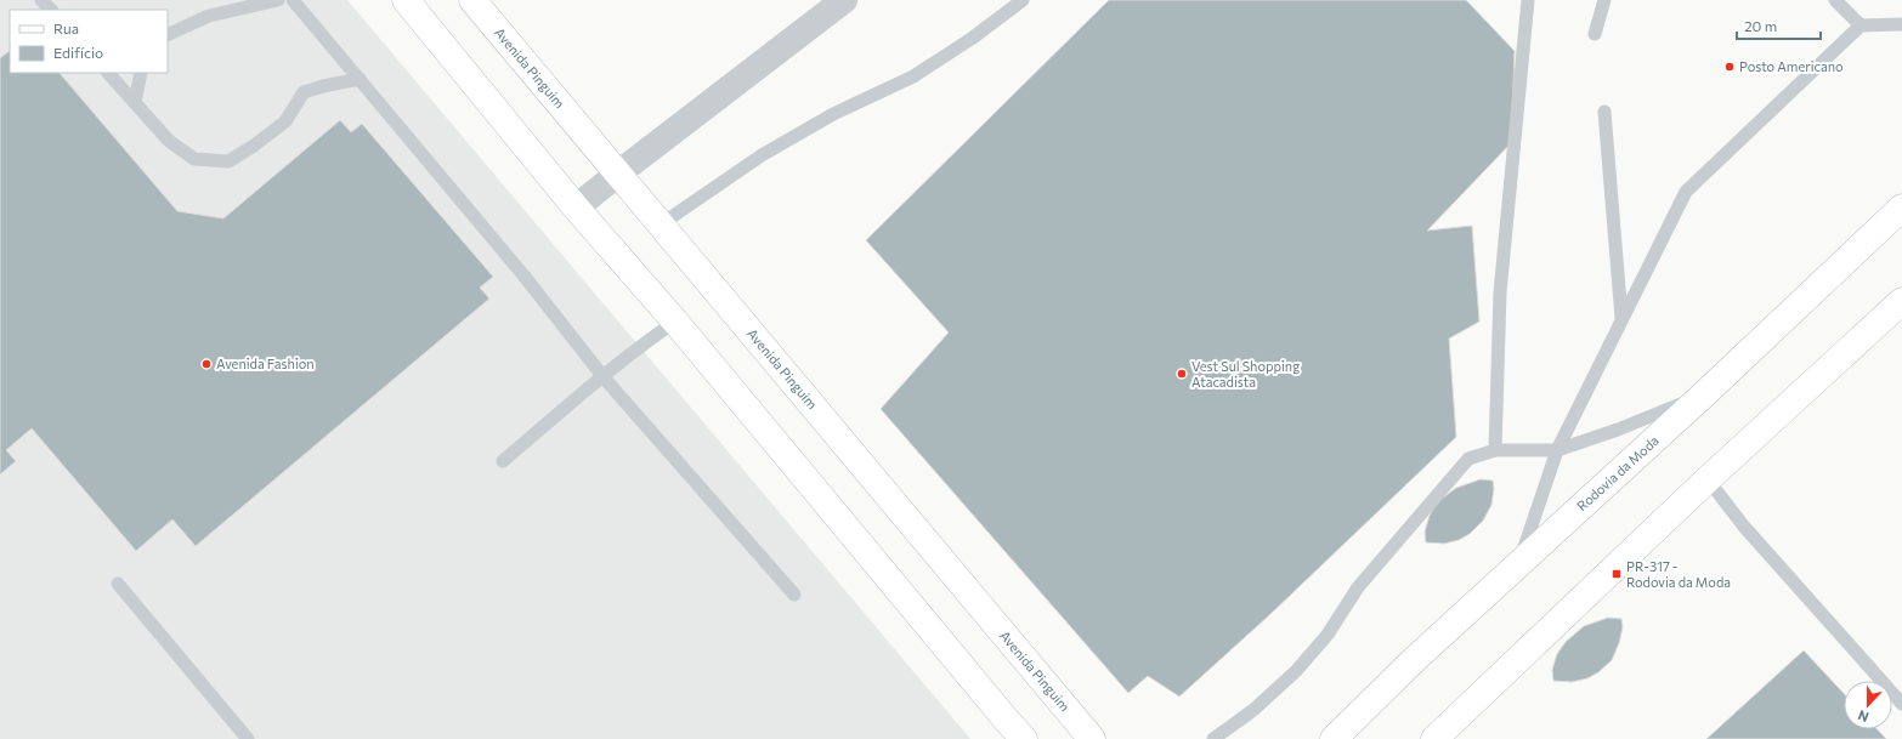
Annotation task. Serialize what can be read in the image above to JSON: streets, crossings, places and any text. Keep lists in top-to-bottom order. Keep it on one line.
{"streets":{"main road":["Avenida Pinguim","Rodovia da Moda"]},"places":{"other":["Posto Americano","Avenida Fashion","Vest Sul Shopping Atacadista"],"transit":["PR-317 - Rodovia da Moda"]},"legend":["Rua","Edifício"],"scale_bar":"20 m","north":"bottom"}
